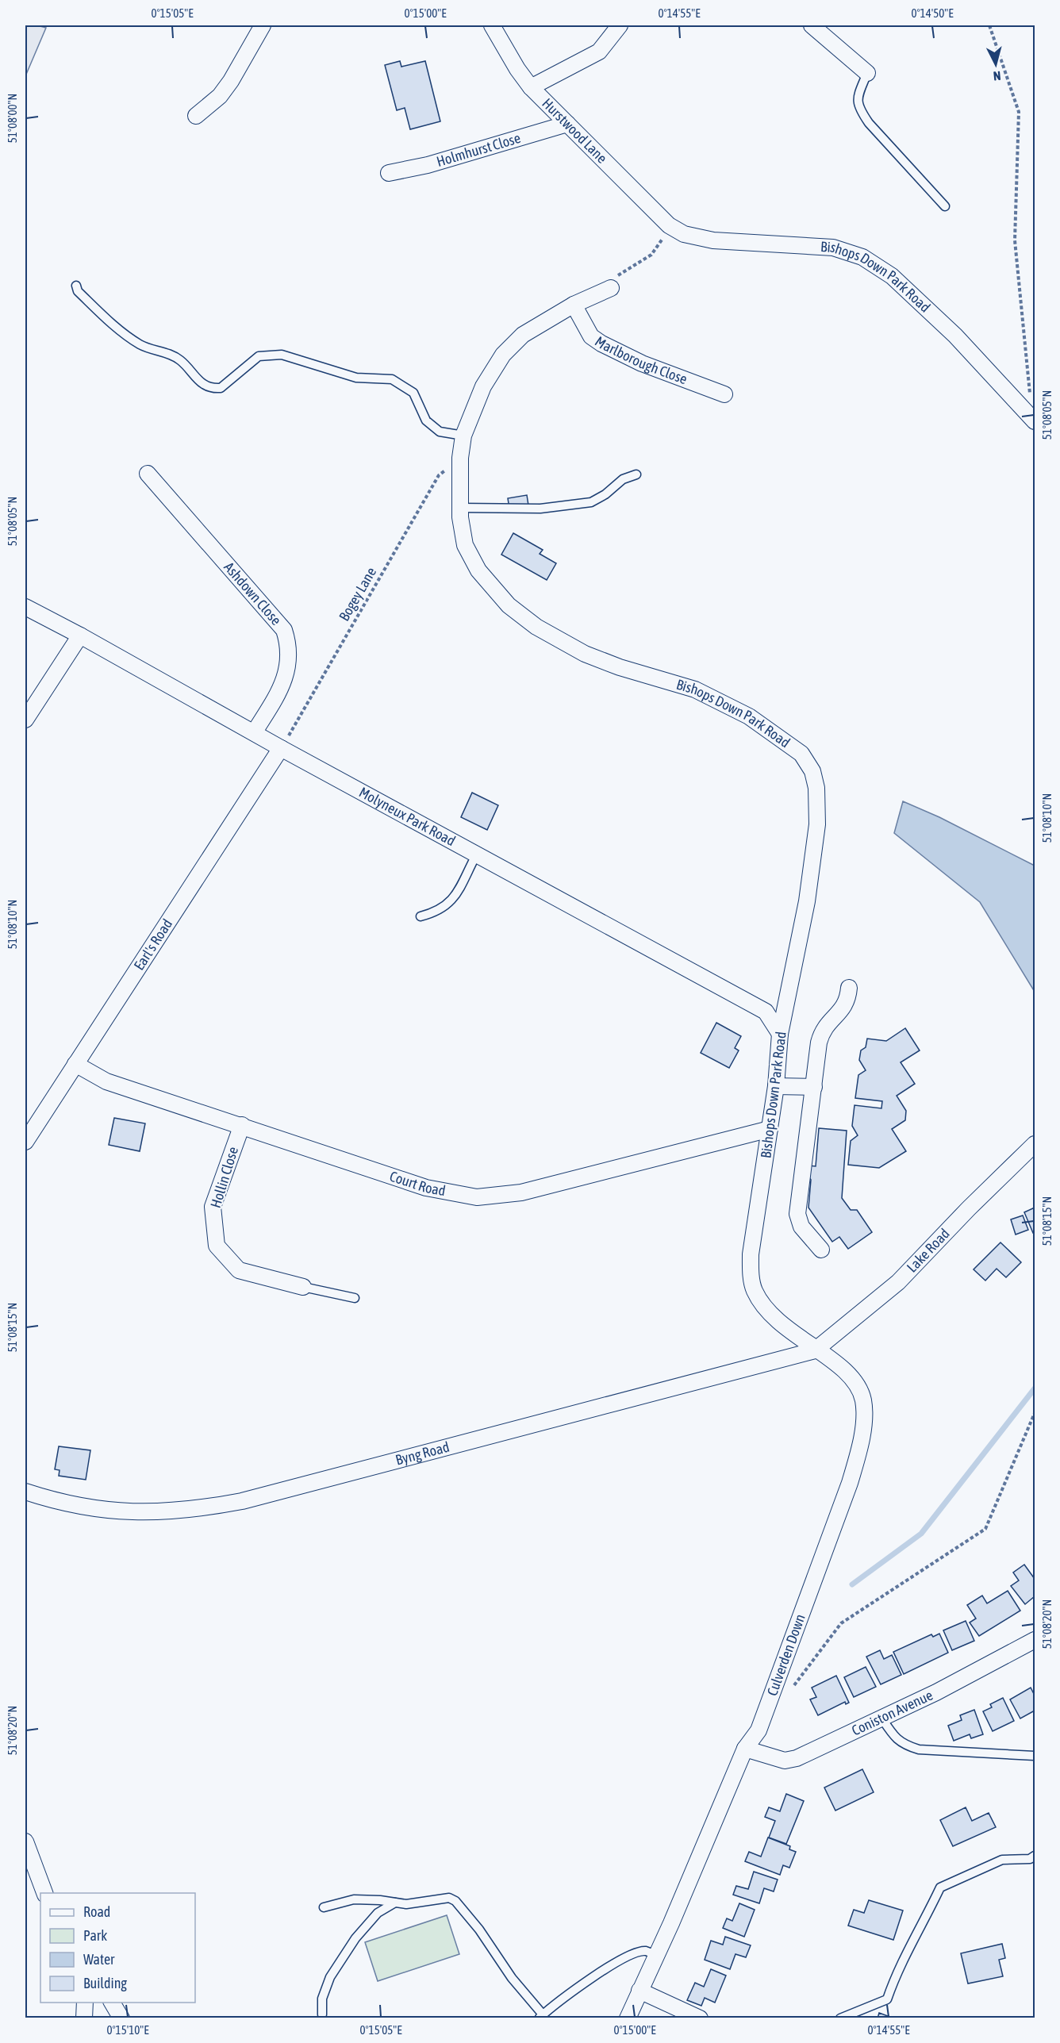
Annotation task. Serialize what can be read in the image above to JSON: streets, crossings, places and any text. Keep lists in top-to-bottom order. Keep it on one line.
{"streets":{"street":["Hurstwood Lane","Holmhurst Close","Bishops Down Park Road","Marlborough Close","Ashdown Close","Molyneux Park Road","Earl's Road","Hollin Close","Court Road","Lake Road","Byng Road","Culverden Down","Coniston Avenue"],"path":["Bogey Lane"]},"crossings":[["Hurstwood Lane","Holmhurst Close"],["Hurstwood Lane","Bishops Down Park Road"],["Bishops Down Park Road","Marlborough Close"],["Bishops Down Park Road","Bogey Lane"],["Bishops Down Park Road","Molyneux Park Road"],["Bishops Down Park Road","Court Road"],["Bishops Down Park Road","Culverden Down"],["Ashdown Close","Molyneux Park Road"],["Bogey Lane","Molyneux Park Road"],["Bogey Lane","Earl's Road"],["Molyneux Park Road","Earl's Road"],["Earl's Road","Court Road"],["Hollin Close","Court Road"],["Lake Road","Byng Road"],["Lake Road","Culverden Down"],["Byng Road","Culverden Down"],["Culverden Down","Coniston Avenue"]],"legend":["Road","Park","Water","Building"],"north":"bottom","coordinates":["0°15'05\"E","0°15'00\"E","0°14'55\"E","0°14'50\"E","51°08'00\"N","51°08'05\"N","51°08'10\"N","51°08'15\"N","51°08'20\"N","0°15'10\"E"]}
